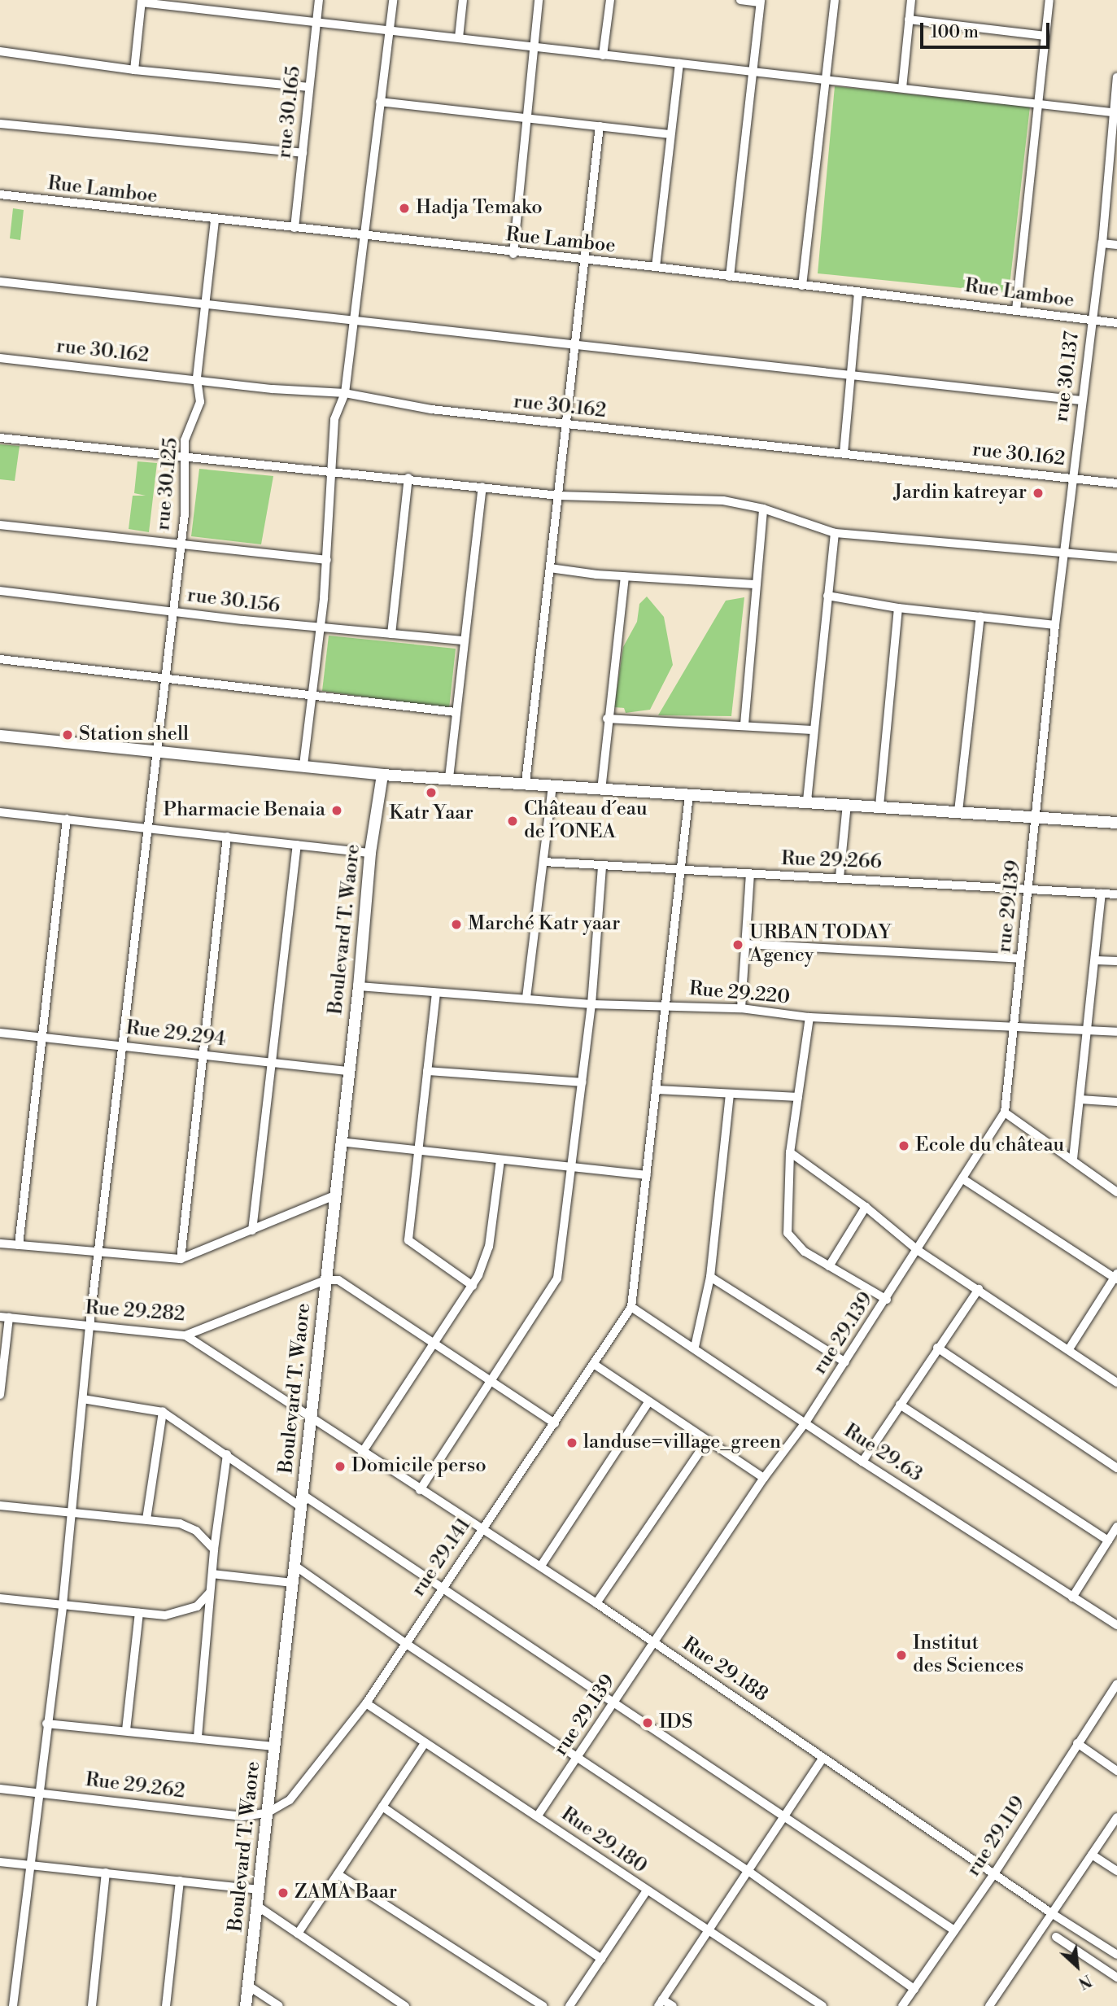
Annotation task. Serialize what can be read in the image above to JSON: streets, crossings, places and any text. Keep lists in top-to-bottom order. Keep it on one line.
{"streets":{"street":["rue 30.165","Rue Lamboe","rue 30.162","rue 30.137","rue 30.125","rue 30.156","Rue 29.266","rue 29.139","Boulevard T. Waore","Rue 29.220","Rue 29.294","Rue 29.282","Rue 29.63","rue 29.141","Rue 29.188","Rue 29.262","rue 29.119","Rue 29.180"]},"crossings":[["rue 30.165","Rue Lamboe"],["Rue Lamboe","rue 30.137"],["Rue Lamboe","rue 30.125"],["rue 30.162","rue 30.137"],["rue 30.162","rue 30.125"],["rue 30.137","rue 29.139"],["rue 30.125","rue 30.156"],["rue 30.125","Rue 29.294"],["rue 30.125","Rue 29.282"],["rue 30.125","Rue 29.262"],["Rue 29.266","rue 29.139"],["rue 29.139","Rue 29.220"],["rue 29.139","Rue 29.63"],["rue 29.139","Rue 29.188"],["rue 29.139","Rue 29.180"],["Boulevard T. Waore","Rue 29.220"],["Boulevard T. Waore","Rue 29.294"],["Boulevard T. Waore","Rue 29.282"],["Boulevard T. Waore","rue 29.141"],["Boulevard T. Waore","Rue 29.188"],["Boulevard T. Waore","Rue 29.262"],["Rue 29.282","Rue 29.188"],["Rue 29.63","rue 29.141"],["rue 29.141","Rue 29.188"],["rue 29.141","Rue 29.262"],["rue 29.141","Rue 29.180"],["Rue 29.188","rue 29.119"]],"places":["Hadja Temako","Jardin katreyar","Station shell","Katr Yaar","Pharmacie Benaia","Château d´eau de l´ONEA","Marché Katr yaar","URBAN TODAY Agency","Ecole du château","landuse=village_green","Domicile perso","Institut des Sciences","IDS","ZAMA Baar"],"scale_bar":"100 m","north":"bottom right"}
